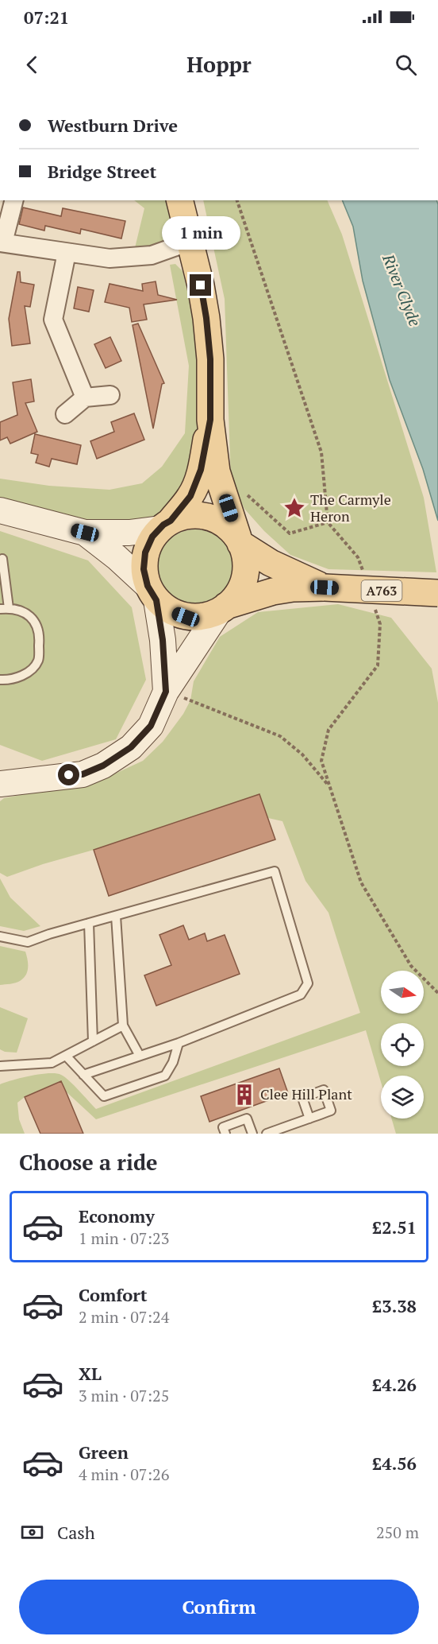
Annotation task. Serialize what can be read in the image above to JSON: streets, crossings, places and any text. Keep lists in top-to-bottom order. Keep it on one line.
{"streets":{"main road":["A763"]},"water":["River Clyde"],"places":{"place":["The Carmyle Heron"],"building":["Clee Hill Plant"]},"north":"right","page":{"status":"07:21","header":"Hoppr","banner":["Westburn Drive","Bridge Street"],"bubble":"1 min","heading":"Choose a ride","list":[{"name":"Economy","note":"1 min · 07:23","value":"£2.51"},{"name":"Comfort","note":"2 min · 07:24","value":"£3.38"},{"name":"XL","note":"3 min · 07:25","value":"£4.26"},{"name":"Green","note":"4 min · 07:26","value":"£4.56"}],"pay":["Cash","250 m"],"buttons":"Confirm"}}
